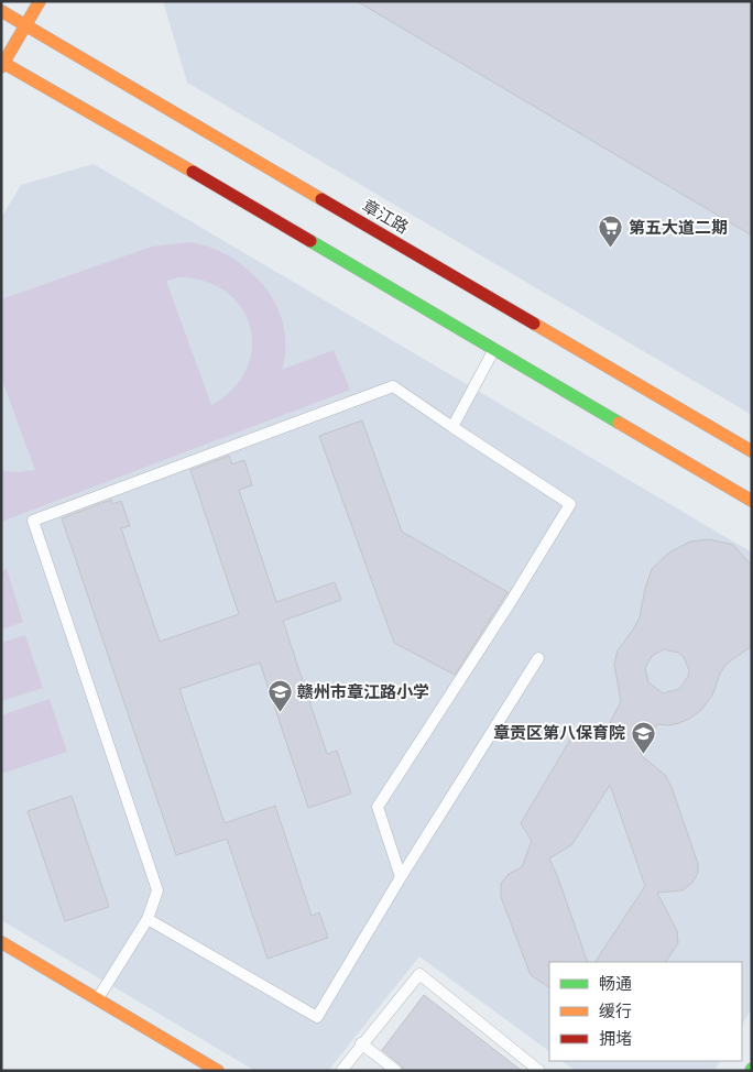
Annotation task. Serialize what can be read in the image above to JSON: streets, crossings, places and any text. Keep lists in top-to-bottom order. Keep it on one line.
{"streets":{"main road":["章江路"]},"places":{"supermarket":["第五大道二期"],"school or university":["赣州市章江路小学","章贡区第八保育院"]},"legend":["畅通","缓行","拥堵"]}
